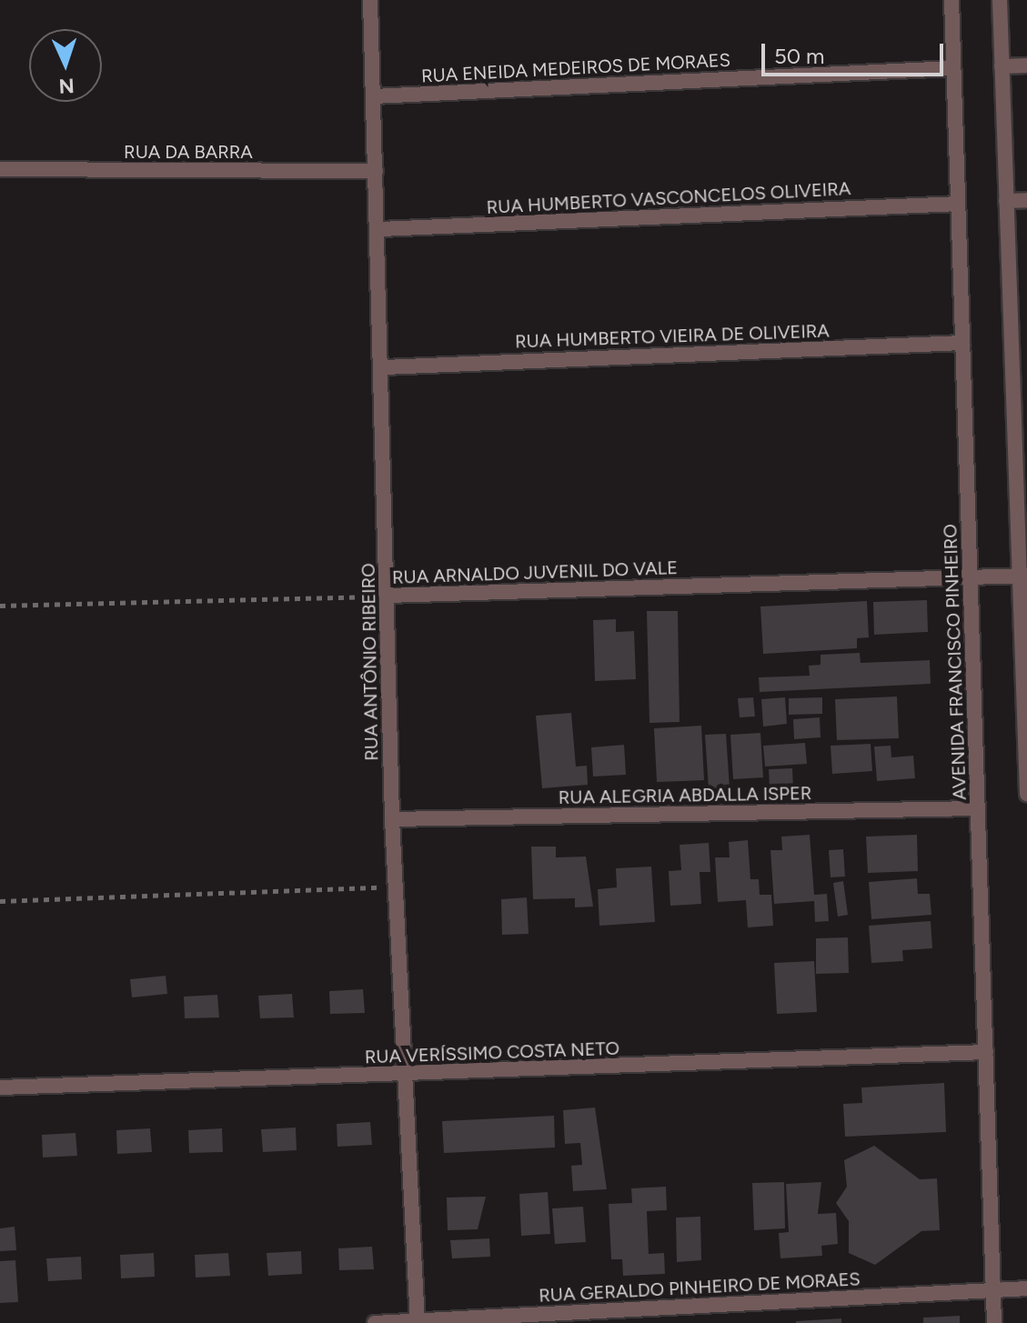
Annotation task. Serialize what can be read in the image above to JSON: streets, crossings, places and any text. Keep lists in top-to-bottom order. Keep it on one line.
{"streets":{"street":["RUA ENEIDA MEDEIROS DE MORAES","RUA DA BARRA","RUA HUMBERTO VASCONCELOS OLIVEIRA","RUA HUMBERTO VIEIRA DE OLIVEIRA","RUA ARNALDO JUVENIL DO VALE","RUA ANTÔNIO RIBEIRO","AVENIDA FRANCISCO PINHEIRO","RUA ALEGRIA ABDALLA ISPER","RUA VERÍSSIMO COSTA NETO","RUA GERALDO PINHEIRO DE MORAES"]},"crossings":[["RUA ENEIDA MEDEIROS DE MORAES","RUA ANTÔNIO RIBEIRO"],["RUA ENEIDA MEDEIROS DE MORAES","AVENIDA FRANCISCO PINHEIRO"],["RUA DA BARRA","RUA ANTÔNIO RIBEIRO"],["RUA HUMBERTO VASCONCELOS OLIVEIRA","RUA ANTÔNIO RIBEIRO"],["RUA HUMBERTO VASCONCELOS OLIVEIRA","AVENIDA FRANCISCO PINHEIRO"],["RUA HUMBERTO VIEIRA DE OLIVEIRA","RUA ANTÔNIO RIBEIRO"],["RUA HUMBERTO VIEIRA DE OLIVEIRA","AVENIDA FRANCISCO PINHEIRO"],["RUA ARNALDO JUVENIL DO VALE","RUA ANTÔNIO RIBEIRO"],["RUA ARNALDO JUVENIL DO VALE","AVENIDA FRANCISCO PINHEIRO"],["RUA ANTÔNIO RIBEIRO","RUA ALEGRIA ABDALLA ISPER"],["RUA ANTÔNIO RIBEIRO","RUA VERÍSSIMO COSTA NETO"],["RUA ANTÔNIO RIBEIRO","RUA GERALDO PINHEIRO DE MORAES"],["AVENIDA FRANCISCO PINHEIRO","RUA ALEGRIA ABDALLA ISPER"],["AVENIDA FRANCISCO PINHEIRO","RUA VERÍSSIMO COSTA NETO"],["AVENIDA FRANCISCO PINHEIRO","RUA GERALDO PINHEIRO DE MORAES"]],"scale_bar":"50 m","north":"bottom"}
